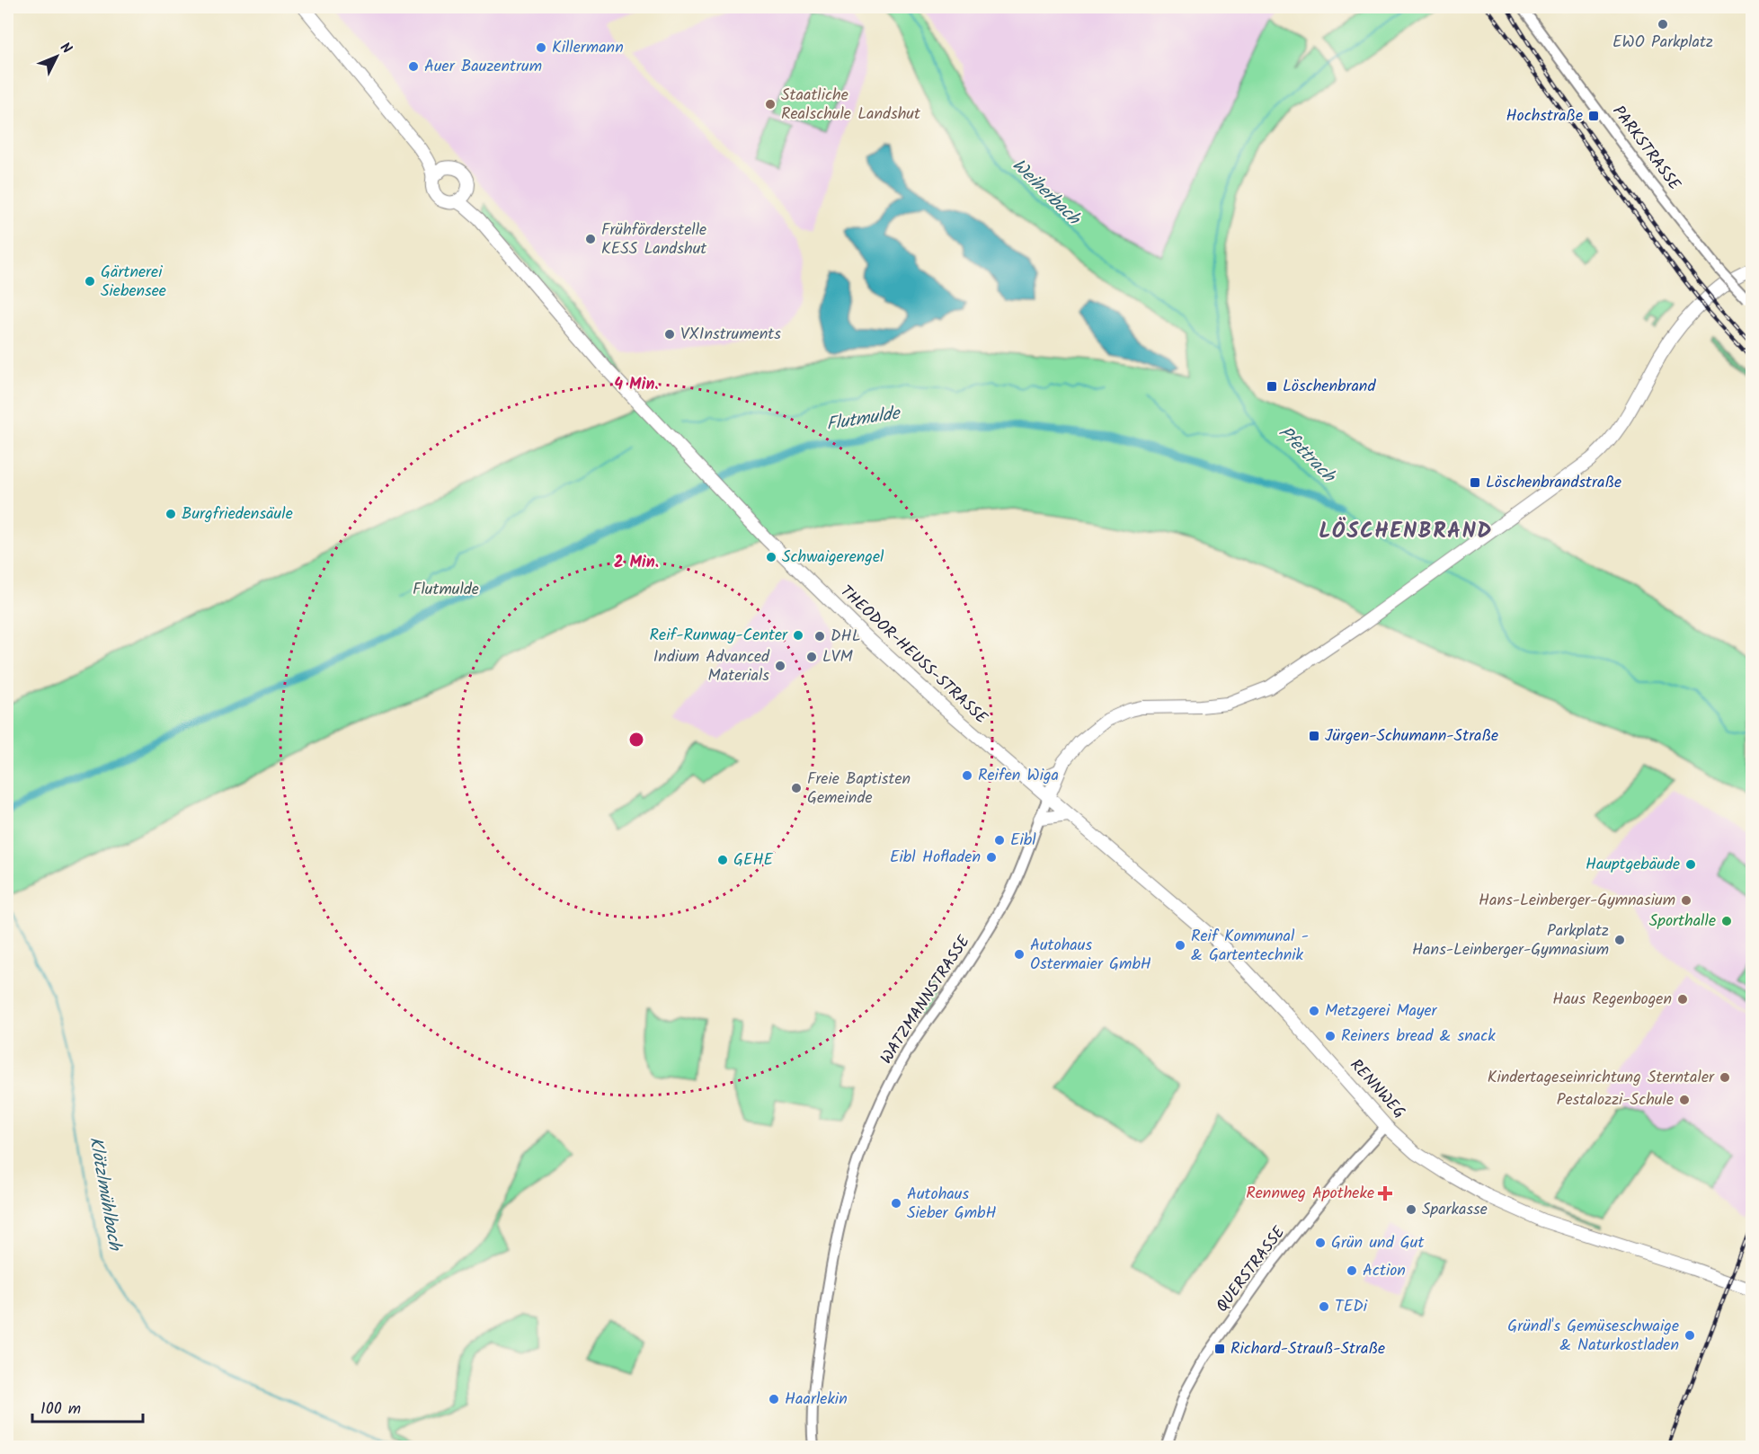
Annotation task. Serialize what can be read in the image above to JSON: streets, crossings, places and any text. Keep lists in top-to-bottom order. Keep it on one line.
{"streets":{"main road":["THEODOR-HEUSS-STRASSE","RENNWEG"],"street":["PARKSTRASSE","WATZMANNSTRASSE","QUERSTRASSE"]},"crossings":[["THEODOR-HEUSS-STRASSE","WATZMANNSTRASSE"],["THEODOR-HEUSS-STRASSE","RENNWEG"],["WATZMANNSTRASSE","RENNWEG"],["RENNWEG","QUERSTRASSE"]],"districts":["LÖSCHENBRAND"],"water":["Weiherbach","Flutmulde","Pfettrach","Klötzlmühlbach"],"parks":["Flutmulde"],"places":{"other":["EWO Parkplatz","Killermann","Auer Bauzentrum","Staatliche Realschule Landshut","Frühförderstelle KESS Landshut","Gärtnerei Siebensee","VXInstruments","Burgfriedensäule","Schwaigerengel","Reif-Runway-Center","DHL","LVM","Indium Advanced Materials","Reifen Wiga","Freie Baptisten Gemeinde","Eibl","Eibl Hofladen","GEHE","Hauptgebäude","Hans-Leinberger-Gymnasium","Sporthalle","Parkplatz Hans-Leinberger-Gymnasium","Reif Kommunal - & Gartentechnik","Autohaus Ostermaier GmbH","Haus Regenbogen","Metzgerei Mayer","Reiners bread & snack","Kindertageseinrichtung Sterntaler","Pestalozzi-Schule","Autohaus Sieber GmbH","Sparkasse","Grün und Gut","Action","TEDi","Gründl's Gemüseschwaige & Naturkostladen","Haarlekin"],"transit":["Hochstraße","Löschenbrand","Löschenbrandstraße","Jürgen-Schumann-Straße","Richard-Strauß-Straße"],"health":["Rennweg Apotheke"]},"scale_bar":"100 m","north":"top right","rings":["4 Min.","2 Min."]}
